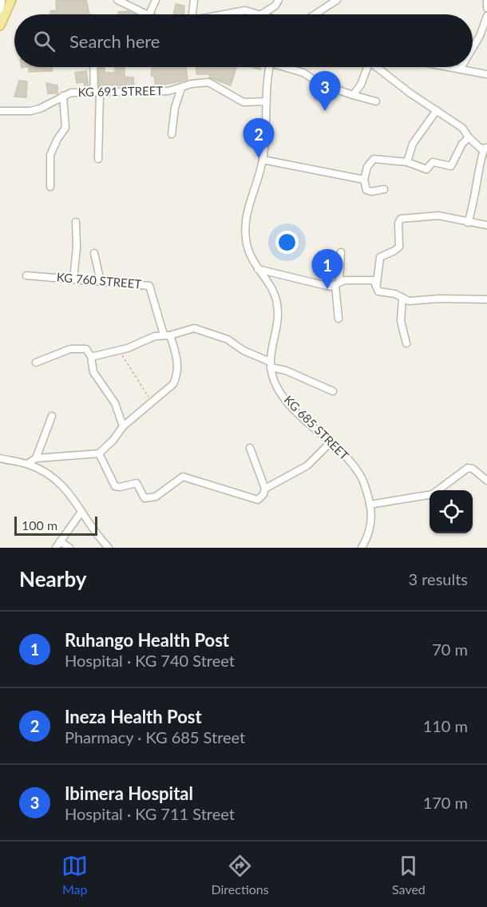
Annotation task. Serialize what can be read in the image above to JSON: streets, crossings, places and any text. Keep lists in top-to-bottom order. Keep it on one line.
{"streets":{"street":["KG 691 STREET","KG 760 STREET","KG 685 STREET"]},"crossings":[["KG 691 STREET","KG 685 STREET"]],"scale_bar":"100 m","page":{"search":"Search here","pins":["3","2","1"],"scale":"100 m","heading":["Nearby","3 results"],"list":[{"mark":"1","name":"Ruhango Health Post","note":"Hospital · KG 740 Street","value":"70 m"},{"mark":"2","name":"Ineza Health Post","note":"Pharmacy · KG 685 Street","value":"110 m"},{"mark":"3","name":"Ibimera Hospital","note":"Hospital · KG 711 Street","value":"170 m"}],"nav":["Map","Directions","Saved"]}}
